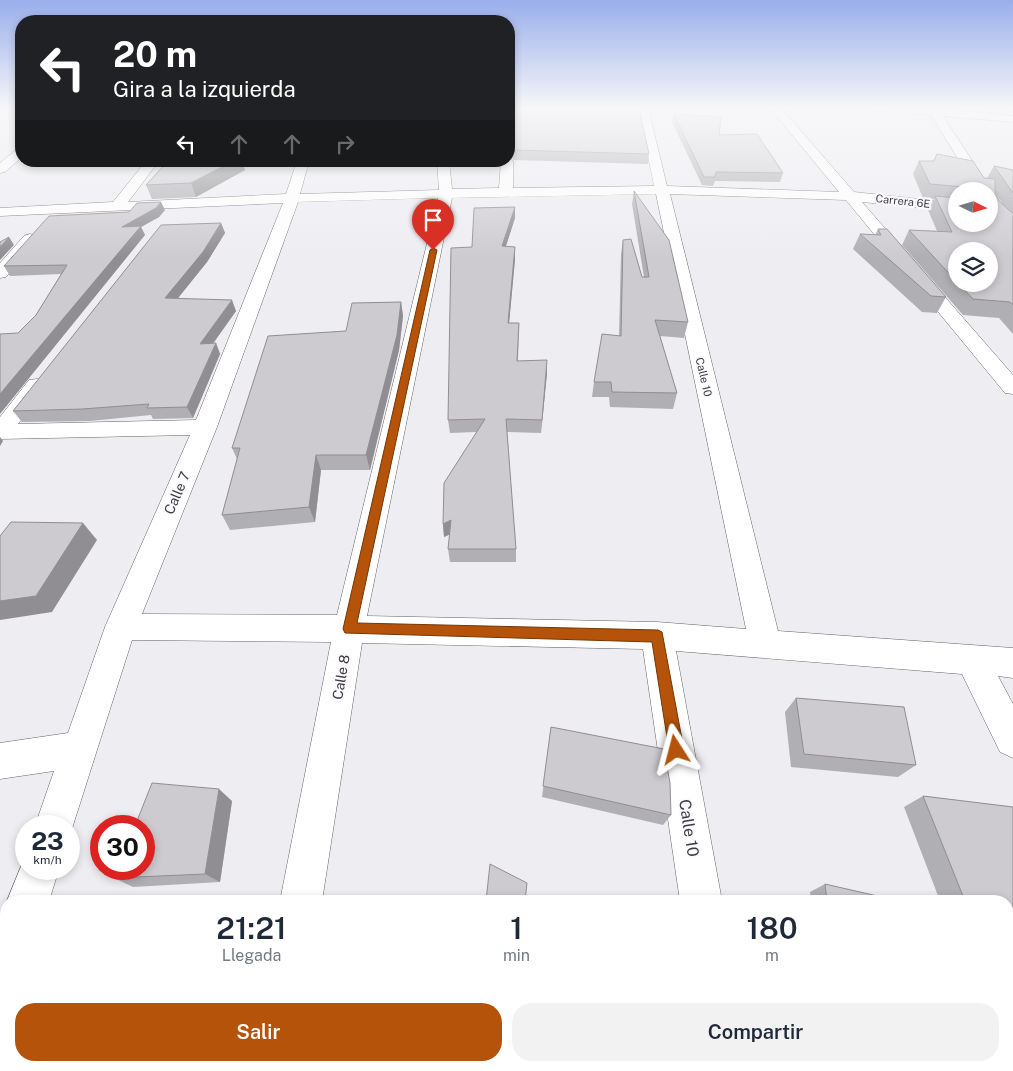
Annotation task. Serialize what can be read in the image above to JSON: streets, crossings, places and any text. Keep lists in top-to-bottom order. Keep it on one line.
{"streets":{"street":["Carrera 6E","Calle 10","Calle 7","Calle 8"]},"crossings":[["Carrera 6E","Calle 10"],["Carrera 6E","Calle 7"],["Carrera 6E","Calle 8"]],"north":"right","page":{"turn":["20 m","Gira a la izquierda"],"speed":"23 km/h","limit":"30","eta":["21:21","Llegada","1","min","180","m"],"buttons":["Salir","Compartir"]}}
